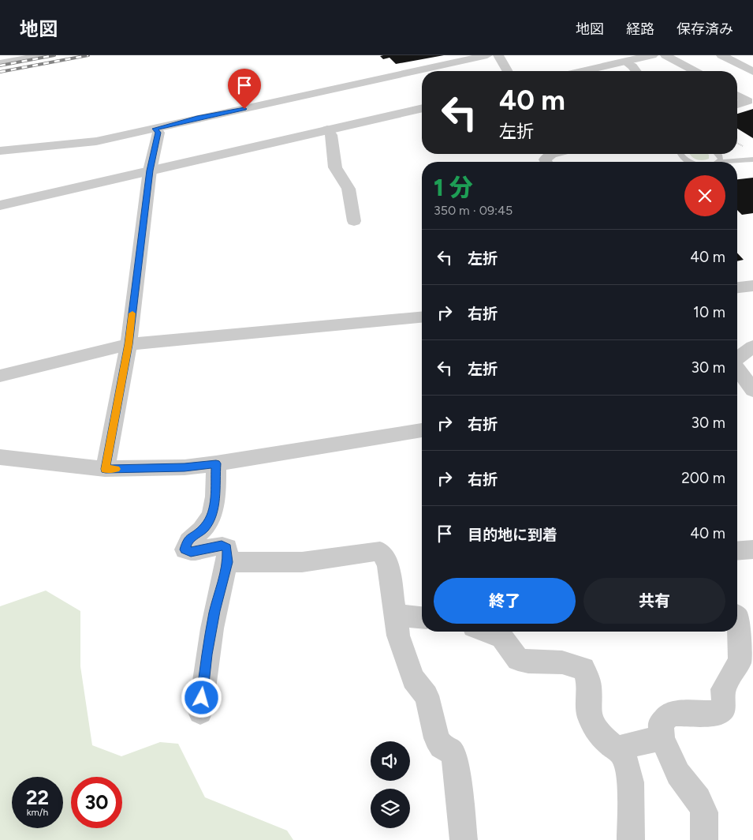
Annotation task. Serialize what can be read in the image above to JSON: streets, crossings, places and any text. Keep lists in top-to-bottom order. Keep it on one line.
{"page":{"header":"地図","nav":["地図","経路","保存済み"],"turn":["40 m","左折"],"heading":["1 分","350 m · 09:45"],"list":[{"name":"左折","value":"40 m"},{"name":"右折","value":"10 m"},{"name":"左折","value":"30 m"},{"name":"右折","value":"30 m"},{"name":"右折","value":"200 m"},{"name":"目的地に到着","value":"40 m"}],"buttons":["終了","共有"],"speed":"22 km/h","limit":"30"}}
